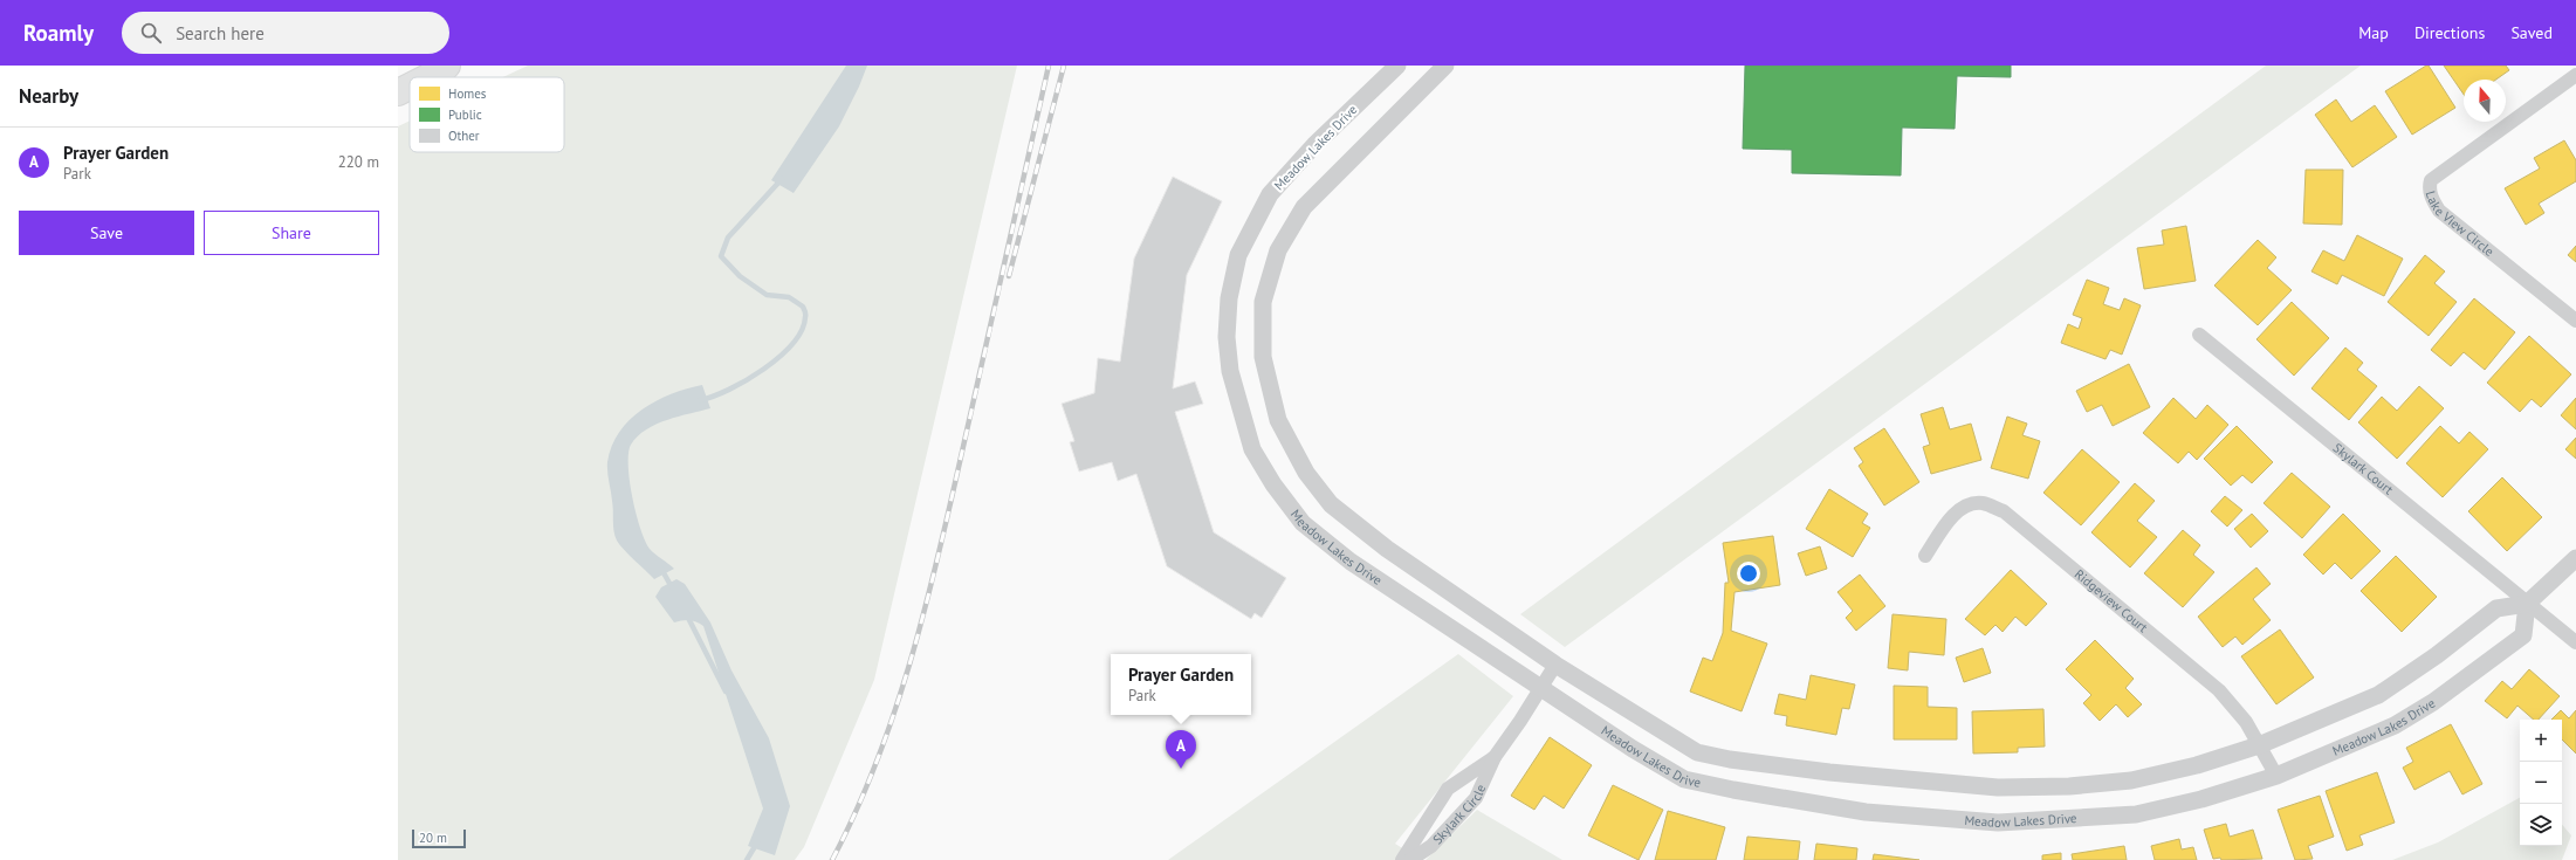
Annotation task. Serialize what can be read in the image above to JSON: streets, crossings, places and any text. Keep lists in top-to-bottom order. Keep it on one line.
{"streets":{"street":["Meadow Lakes Drive","Lake View Circle","Skylark Court","Ridgeview Court","Skylark Circle"]},"crossings":[["Meadow Lakes Drive","Skylark Court"],["Meadow Lakes Drive","Ridgeview Court"],["Meadow Lakes Drive","Skylark Circle"]],"legend":["Homes","Public","Other"],"scale_bar":"20 m","north":"top","page":{"header":"Roamly","search":"Search here","nav":["Map","Directions","Saved"],"heading":"Nearby","list":[{"mark":"A","name":"Prayer Garden","note":"Park","value":"220 m"}],"buttons":["Save","Share"],"popup":["Prayer Garden","Park"],"map_buttons":["+","−"],"pins":"A","scale":"20 m"}}
